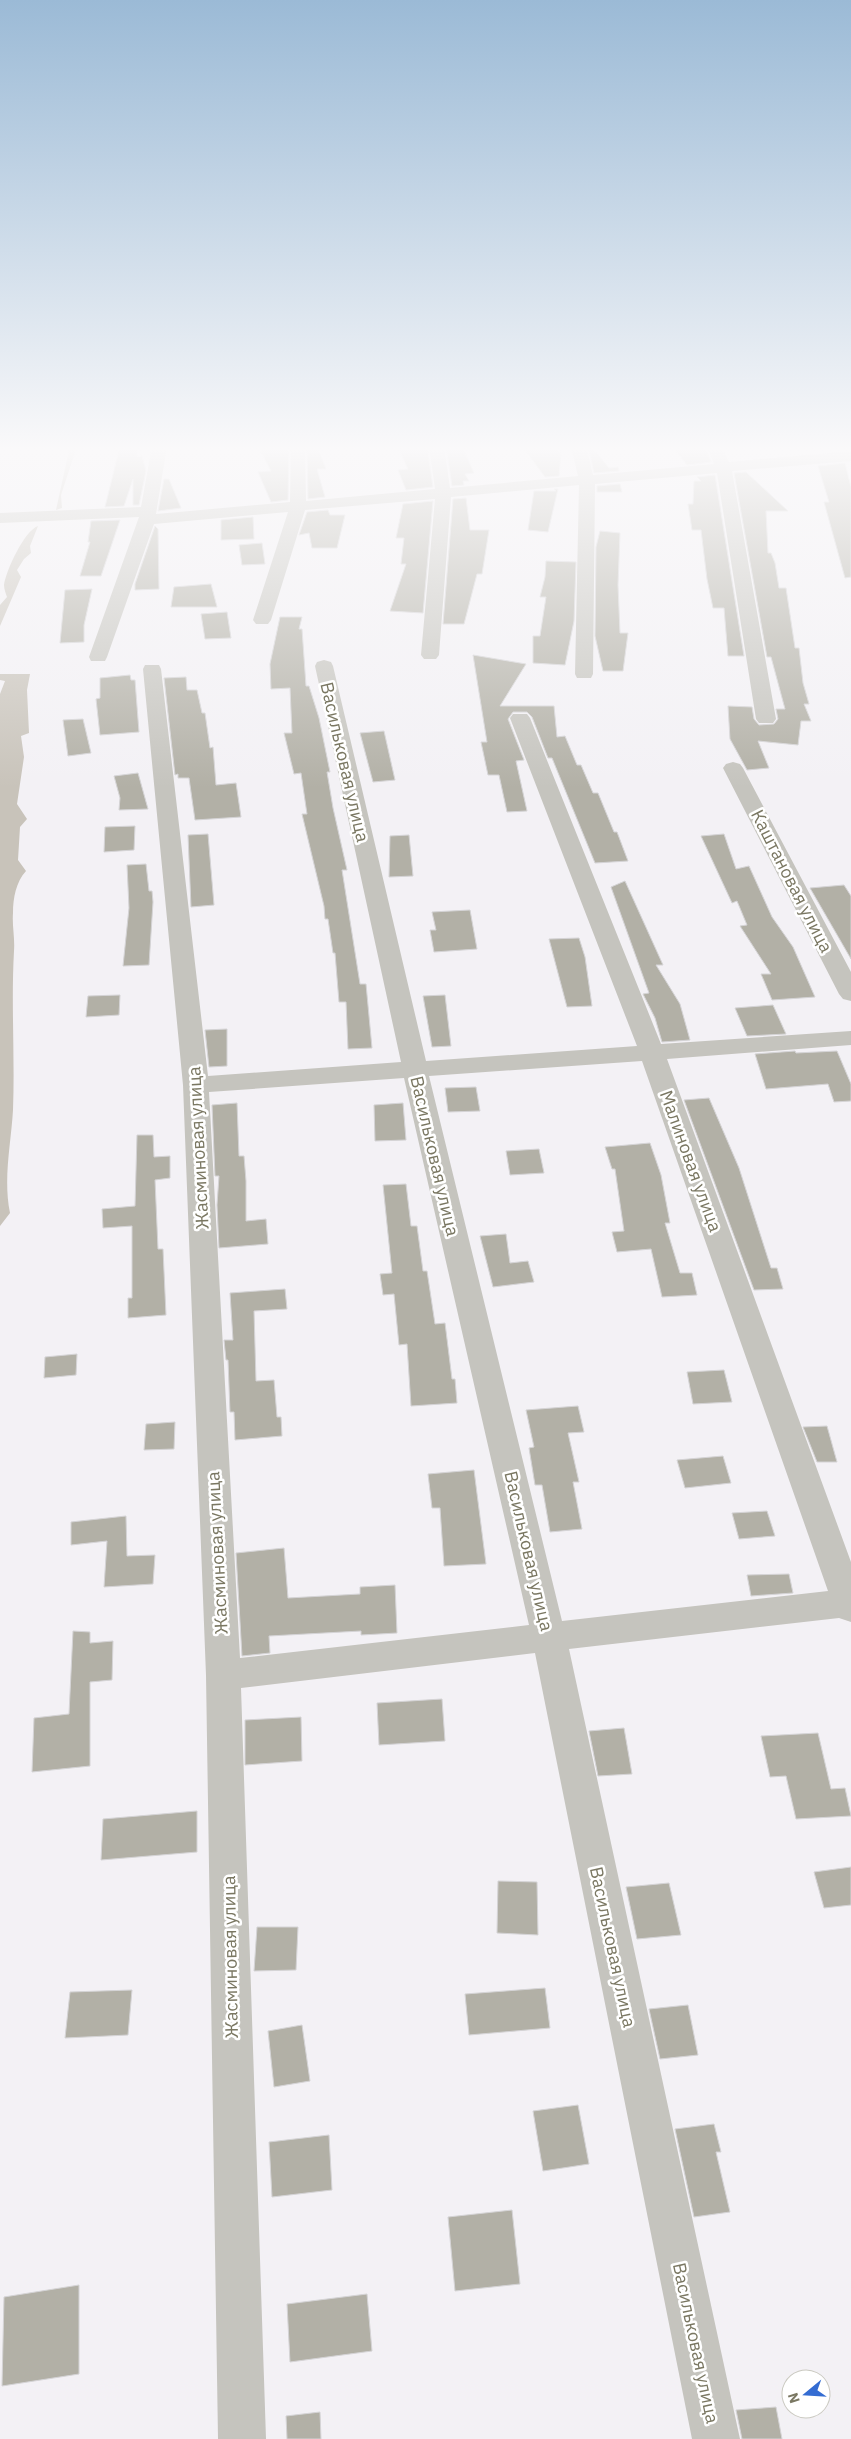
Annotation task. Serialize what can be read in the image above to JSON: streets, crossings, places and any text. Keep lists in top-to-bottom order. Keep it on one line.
{"streets":{"street":["Васильковая улица","Каштановая улица","Жасминовая улица","Малиновая улица"]},"north":"left"}
